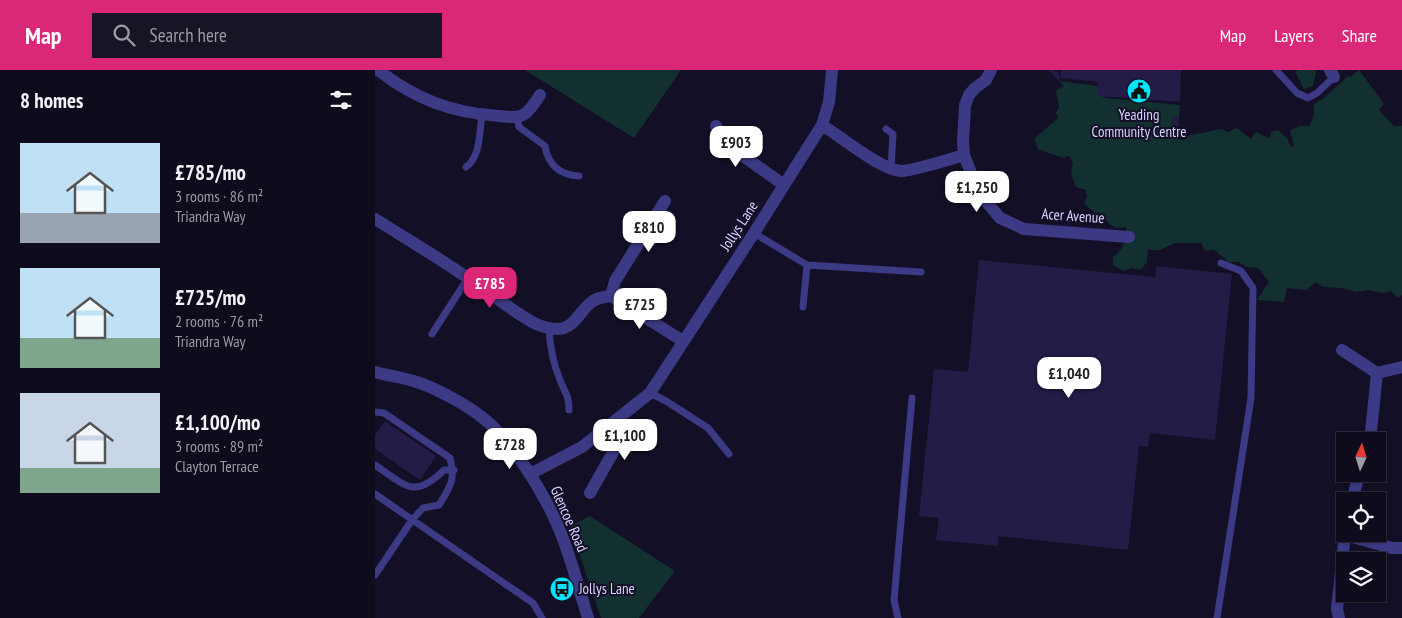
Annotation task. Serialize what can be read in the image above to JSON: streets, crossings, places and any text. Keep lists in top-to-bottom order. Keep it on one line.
{"streets":{"street":["Acer Avenue","Jollys Lane","Glencoe Road"]},"crossings":[["Jollys Lane","Glencoe Road"]],"places":{"public building":["Yeading Community Centre"],"bus stop":["Jollys Lane"]},"north":"top","page":{"header":"Map","search":"Search here","nav":["Map","Layers","Share"],"heading":"8 homes","price":["£903","£1,250","£810","£785","£725","£1,040","£1,100","£728"],"list":[{"name":"£785/mo","note":"3 rooms · 86 m² · Triandra Way"},{"name":"£725/mo","note":"2 rooms · 76 m² · Triandra Way"},{"name":"£1,100/mo","note":"3 rooms · 89 m² · Clayton Terrace"}]}}
